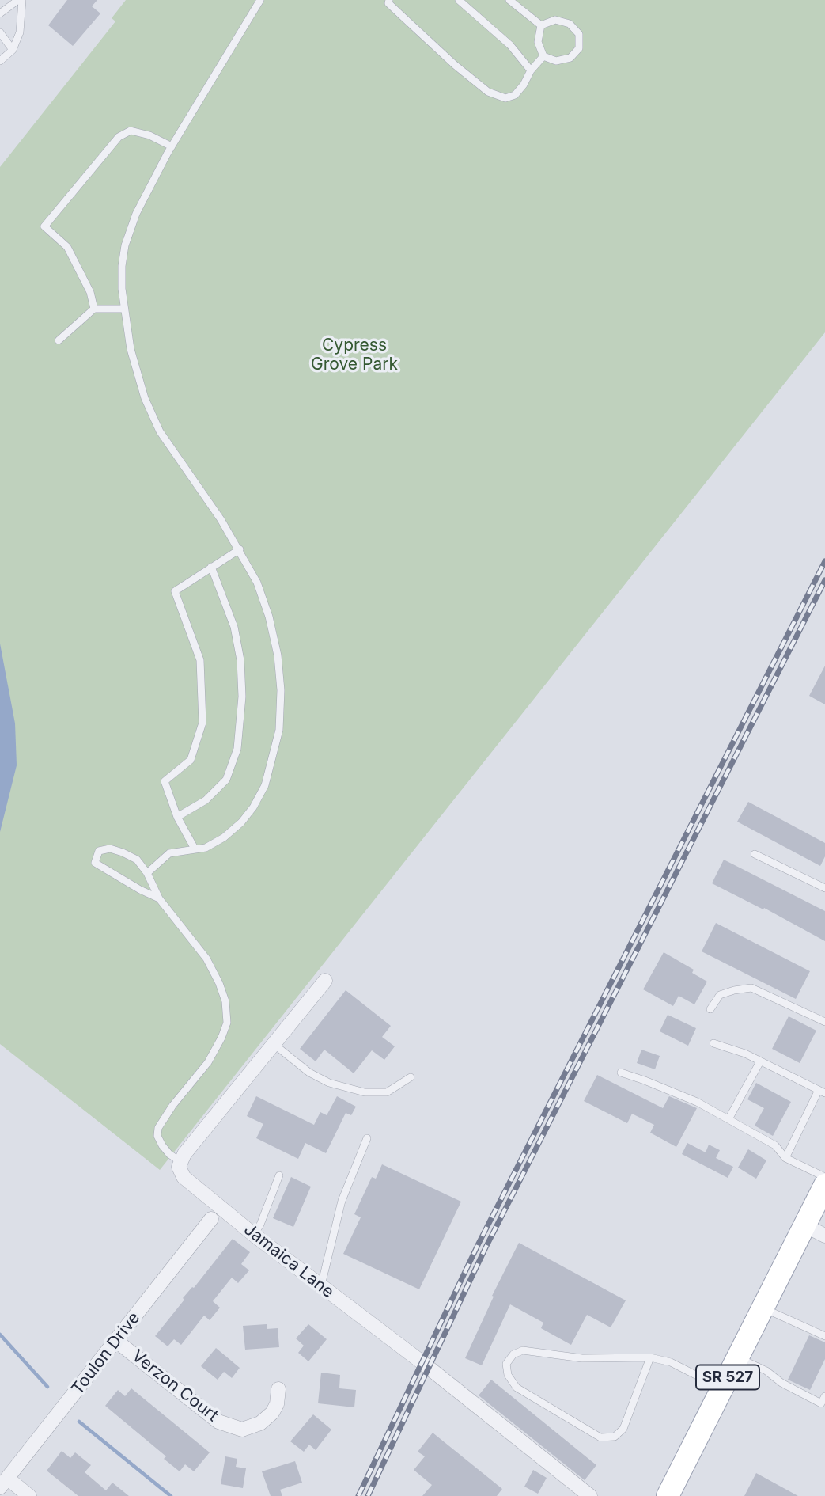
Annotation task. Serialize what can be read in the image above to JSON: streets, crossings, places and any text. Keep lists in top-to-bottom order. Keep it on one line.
{"streets":{"main road":["SR 527"],"street":["Jamaica Lane","Toulon Drive","Verzon Court"]},"crossings":[["Toulon Drive","Verzon Court"]],"parks":["Cypress Grove Park"]}
